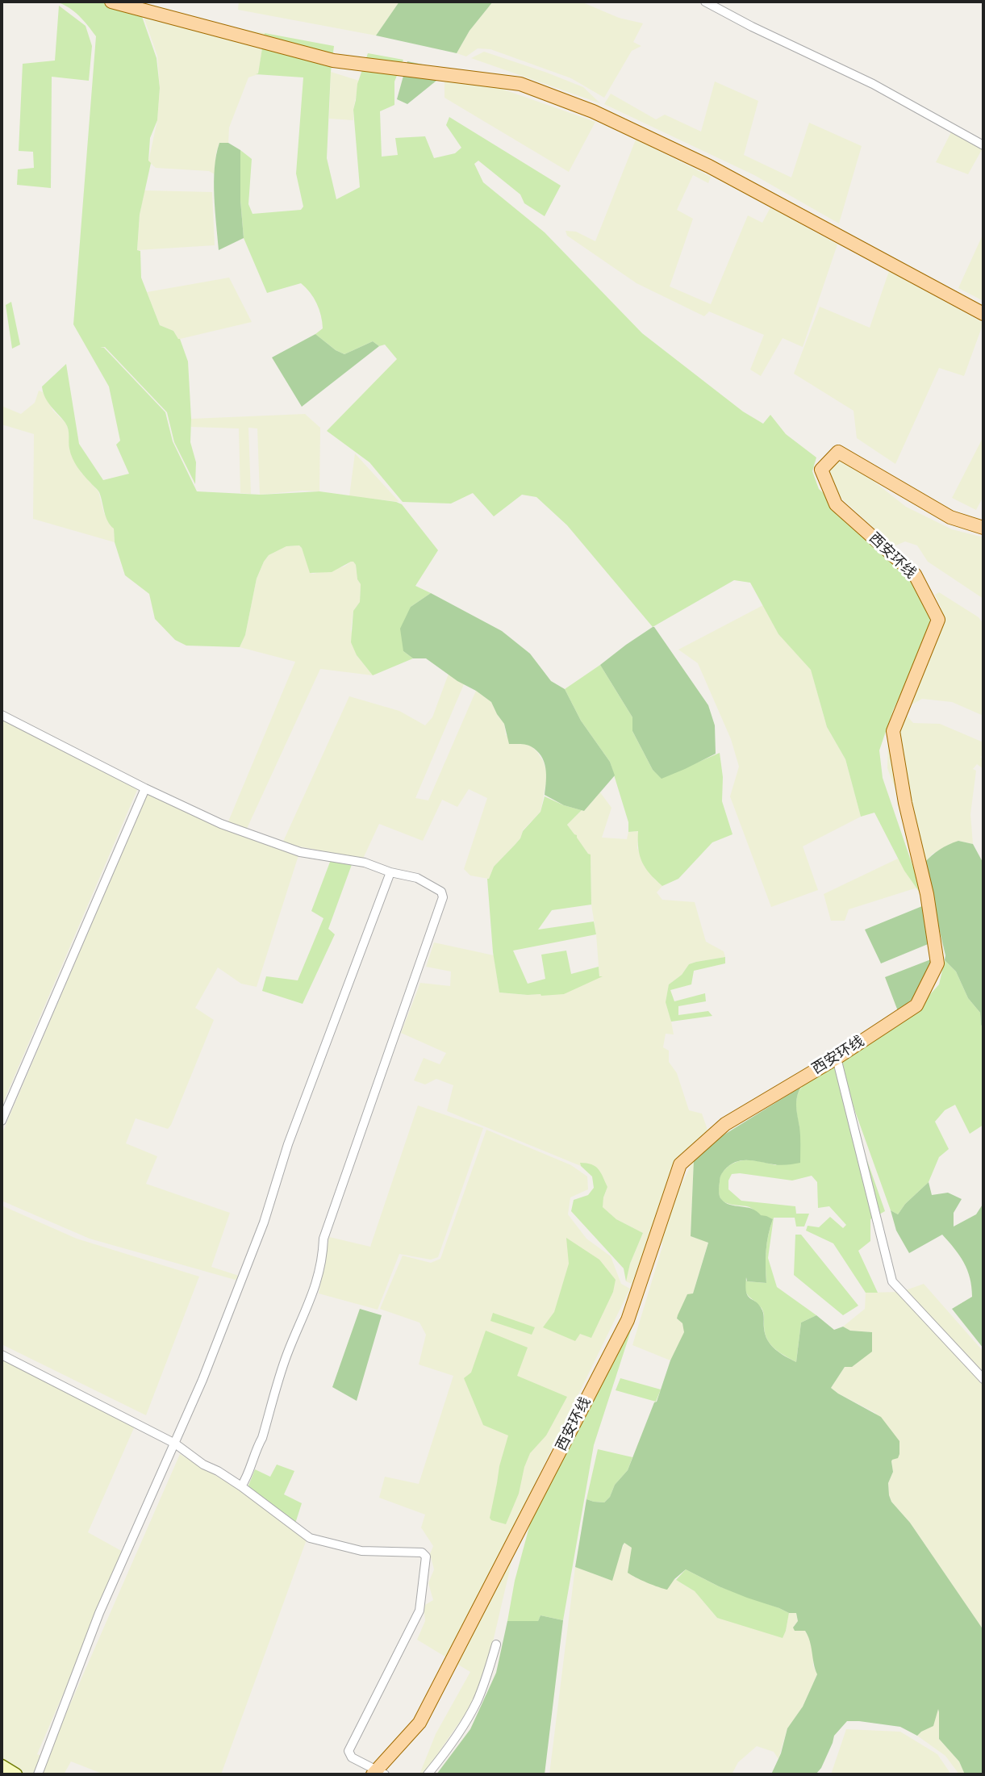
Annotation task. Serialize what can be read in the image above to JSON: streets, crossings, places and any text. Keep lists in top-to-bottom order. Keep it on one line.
{"streets":{"main road":["西安环线"]}}
